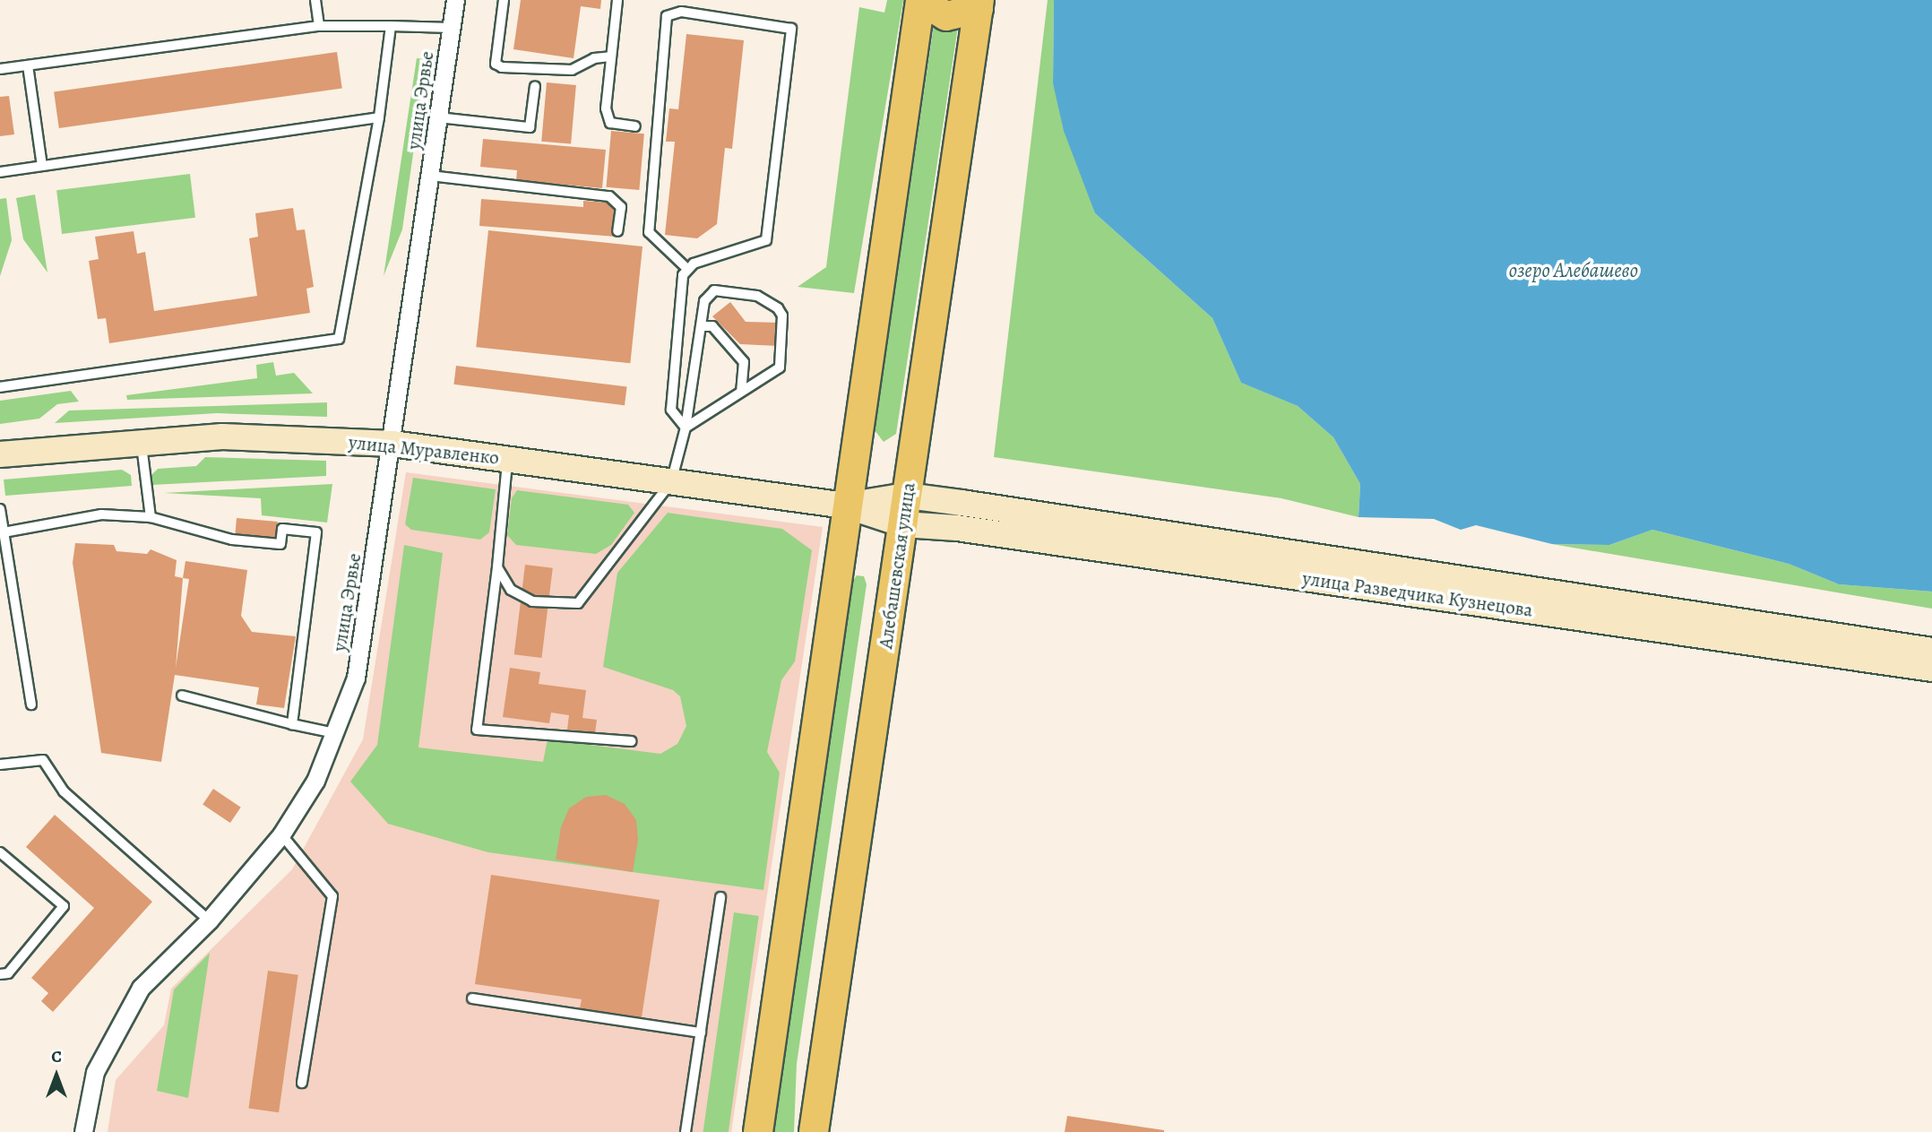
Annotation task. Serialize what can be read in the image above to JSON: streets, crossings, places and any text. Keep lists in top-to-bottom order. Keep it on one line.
{"streets":{"main road":["улица Муравленко","Алебашевская улица","улица Разведчика Кузнецова"],"street":["улица Эрвье"]},"crossings":[["улица Эрвье","улица Муравленко"],["улица Муравленко","улица Разведчика Кузнецова"],["Алебашевская улица","улица Разведчика Кузнецова"]],"water":["озеро Алебашево"],"north":"top"}
